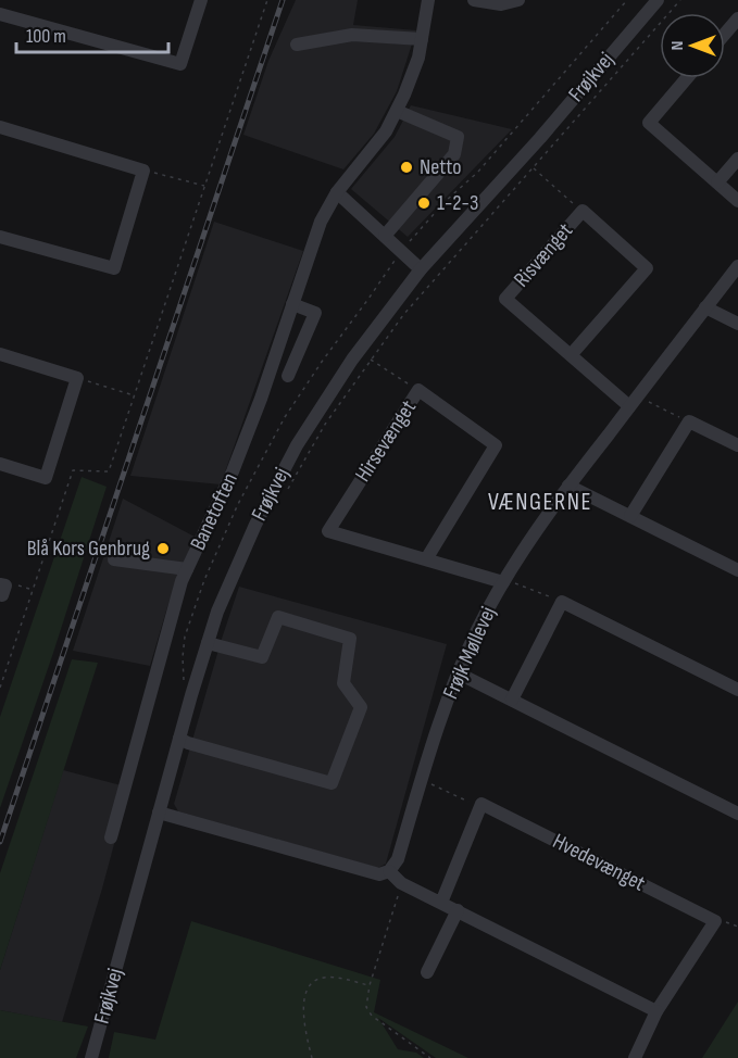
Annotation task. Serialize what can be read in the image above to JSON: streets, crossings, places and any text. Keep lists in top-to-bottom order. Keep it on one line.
{"streets":{"street":["Frøjkvej","Risvænget","Hirsevænget","Banetoften","Frøjk Møllevej","Hvedevænget"]},"crossings":[["Risvænget","Frøjk Møllevej"],["Hirsevænget","Frøjk Møllevej"]],"districts":["VÆNGERNE"],"places":["Netto","1-2-3","Blå Kors Genbrug"],"scale_bar":"100 m","north":"left"}
